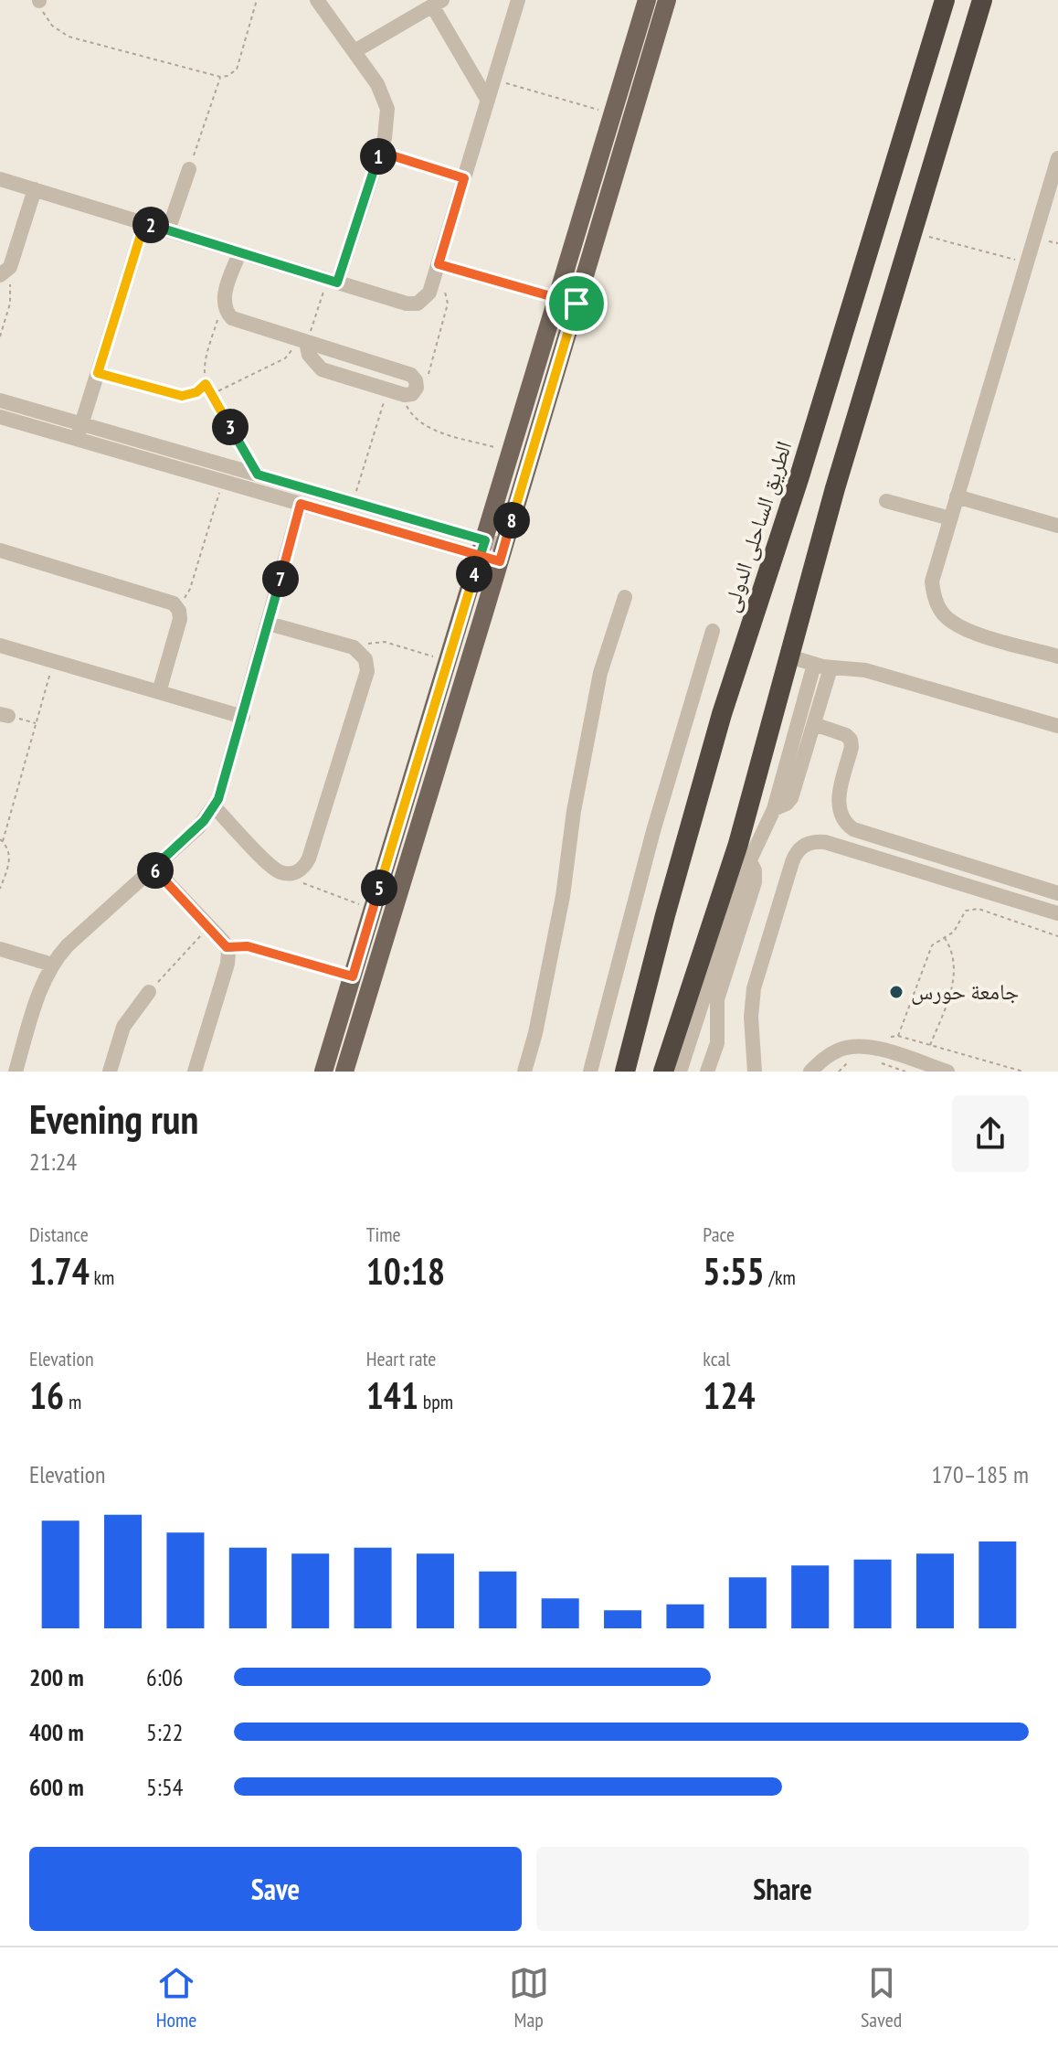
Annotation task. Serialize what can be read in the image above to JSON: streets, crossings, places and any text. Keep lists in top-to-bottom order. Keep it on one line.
{"streets":{"highway":["الطريق الساحلى الدولى"]},"places":["جامعة حورس"],"page":{"pins":["1","2","3","8","4","7","6","5"],"heading":["Evening run","21:24"],"stats":[["Distance","1.74 km"],["Time","10:18"],["Pace","5:55 /km"],["Elevation","16 m"],["Heart rate","141 bpm"],["kcal","124"]],"chart":["Elevation","170–185 m"],"list":[{"name":"200 m","note":"6:06"},{"name":"400 m","note":"5:22"},{"name":"600 m","note":"5:54"}],"buttons":["Save","Share"],"tabs":["Home","Map","Saved"]}}
